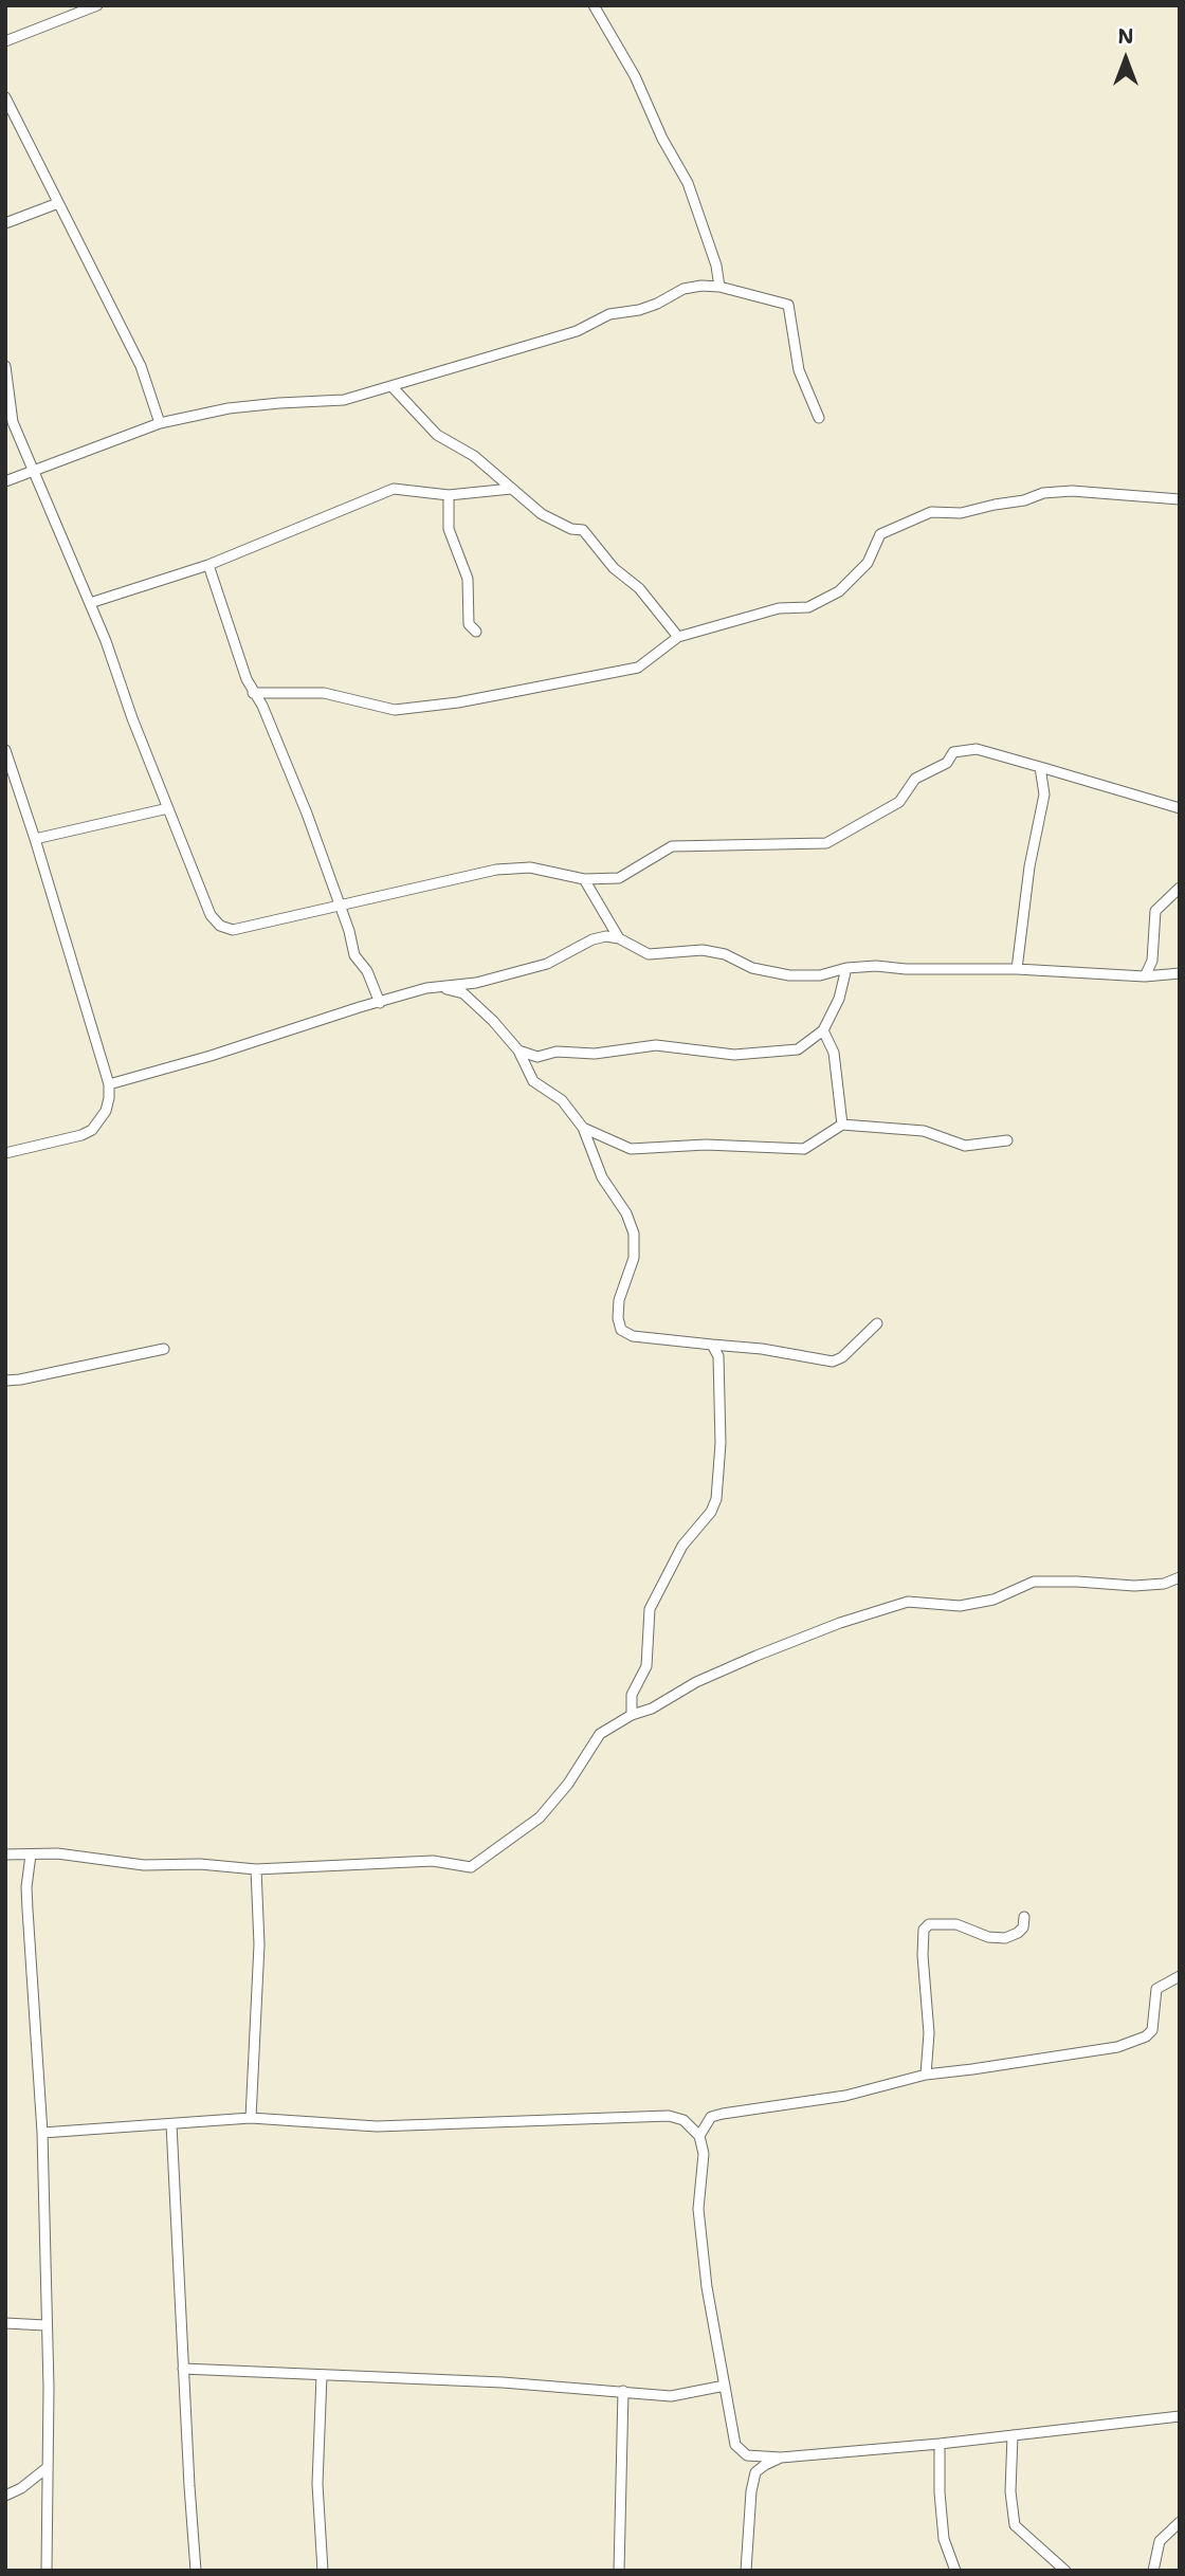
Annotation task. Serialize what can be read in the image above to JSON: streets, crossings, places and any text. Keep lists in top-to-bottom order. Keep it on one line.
{"north":"top"}
